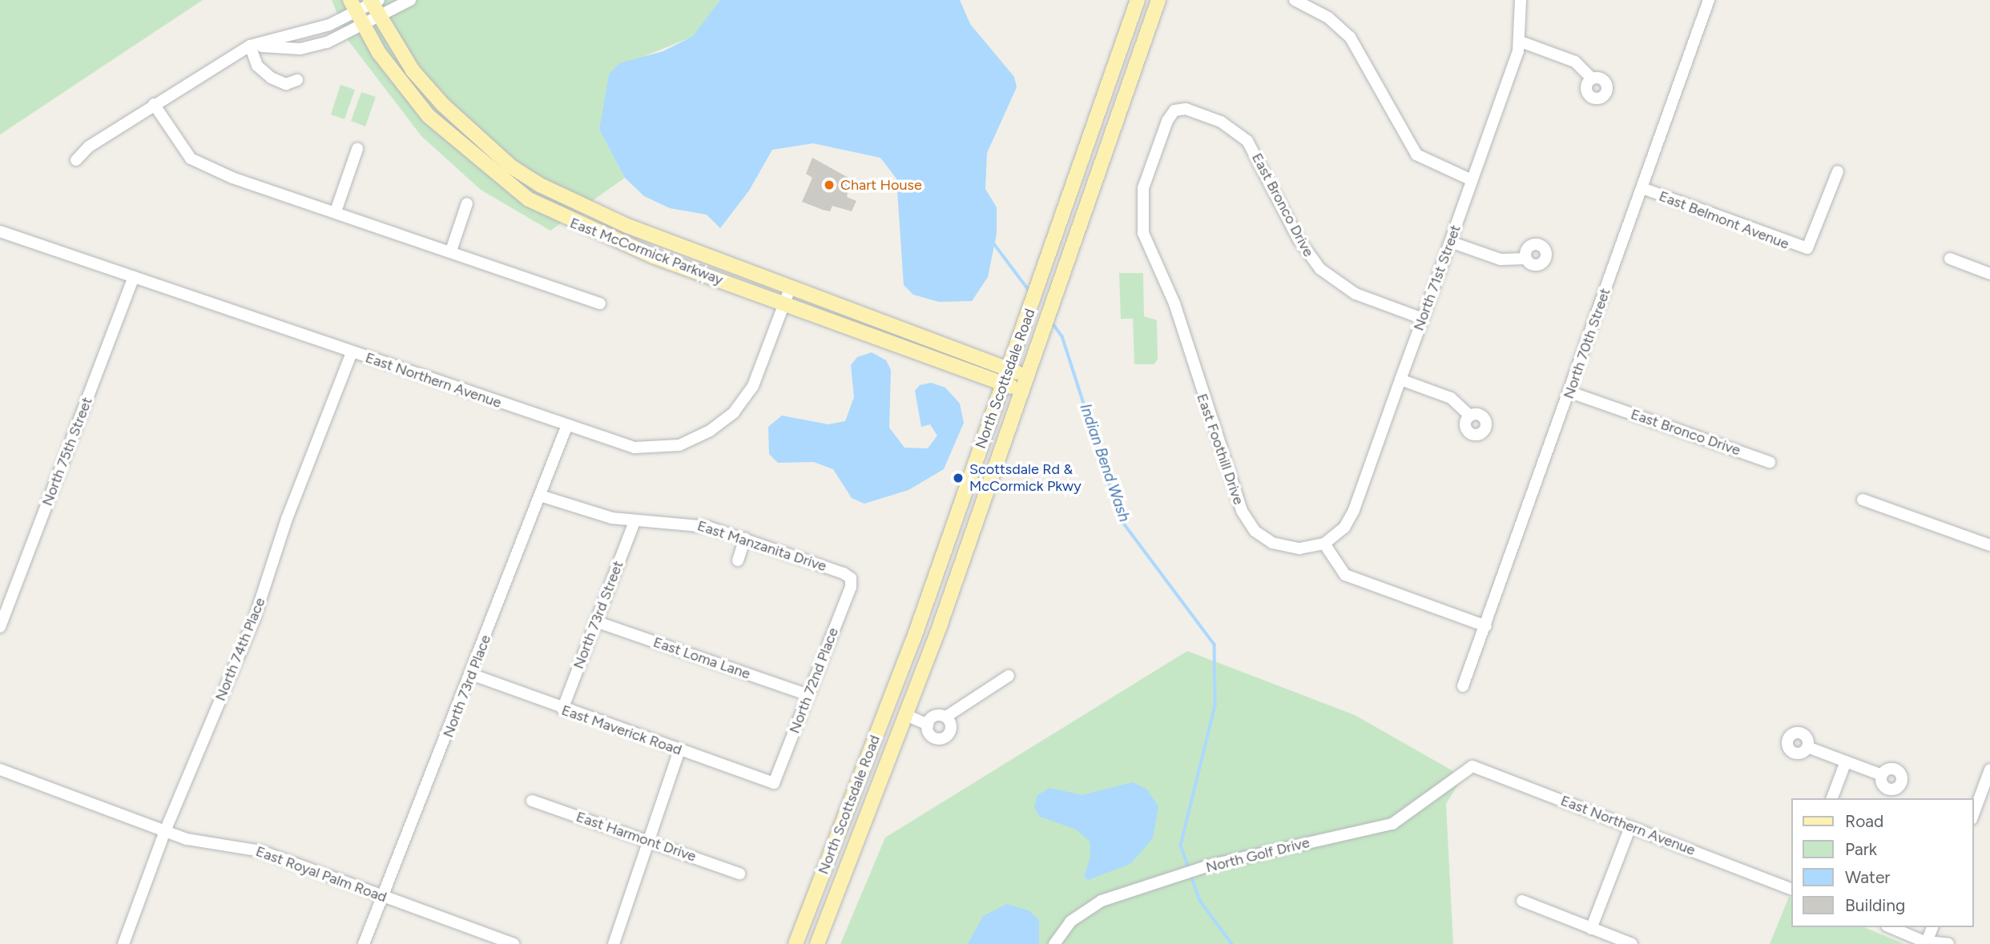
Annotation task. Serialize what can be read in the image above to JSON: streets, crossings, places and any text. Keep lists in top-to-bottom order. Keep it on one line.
{"streets":{"main road":["East McCormick Parkway","North Scottsdale Road"],"street":["East Bronco Drive","East Belmont Avenue","North 71st Street","North 70th Street","East Northern Avenue","East Foothill Drive","North 75th Street","East Manzanita Drive","North 73rd Street","North 74th Place","East Loma Lane","North 72nd Place","North 73rd Place","East Maverick Road","East Harmont Drive","North Golf Drive","East Royal Palm Road"]},"crossings":[["East Bronco Drive","North 71st Street"],["East Bronco Drive","North 70th Street"],["East Bronco Drive","East Foothill Drive"],["East Belmont Avenue","North 70th Street"],["East McCormick Parkway","North Scottsdale Road"],["East McCormick Parkway","East Northern Avenue"],["North 71st Street","East Foothill Drive"],["East Northern Avenue","North 75th Street"],["East Northern Avenue","North 74th Place"],["East Northern Avenue","North 73rd Place"],["East Northern Avenue","North Golf Drive"],["East Manzanita Drive","North 73rd Street"],["East Manzanita Drive","North 72nd Place"],["East Manzanita Drive","North 73rd Place"],["North 73rd Street","East Loma Lane"],["North 73rd Street","East Maverick Road"],["North 74th Place","East Royal Palm Road"],["East Loma Lane","North 72nd Place"],["North 72nd Place","East Maverick Road"],["North 73rd Place","East Maverick Road"],["North 73rd Place","East Royal Palm Road"]],"water":["Indian Bend Wash"],"places":["Chart House","Scottsdale Rd & McCormick Pkwy"],"legend":["Road","Park","Water","Building"]}
